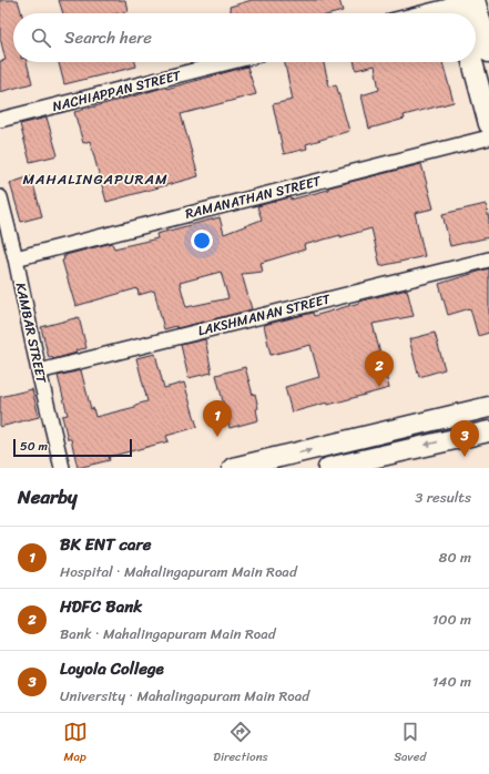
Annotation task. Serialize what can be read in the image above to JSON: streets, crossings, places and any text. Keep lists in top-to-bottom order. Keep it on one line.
{"streets":{"street":["NACHIAPPAN STREET","RAMANATHAN STREET","LAKSHMANAN STREET","KAMBAR STREET"]},"crossings":[["RAMANATHAN STREET","KAMBAR STREET"],["LAKSHMANAN STREET","KAMBAR STREET"]],"districts":["MAHALINGAPURAM"],"scale_bar":"50 m","page":{"search":"Search here","pins":["2","1","3"],"scale":"50 m","heading":["Nearby","3 results"],"list":[{"mark":"1","name":"BK ENT care","note":"Hospital · Mahalingapuram Main Road","value":"80 m"},{"mark":"2","name":"HDFC Bank","note":"Bank · Mahalingapuram Main Road","value":"100 m"},{"mark":"3","name":"Loyola College","note":"University · Mahalingapuram Main Road","value":"140 m"}],"nav":["Map","Directions","Saved"]}}
